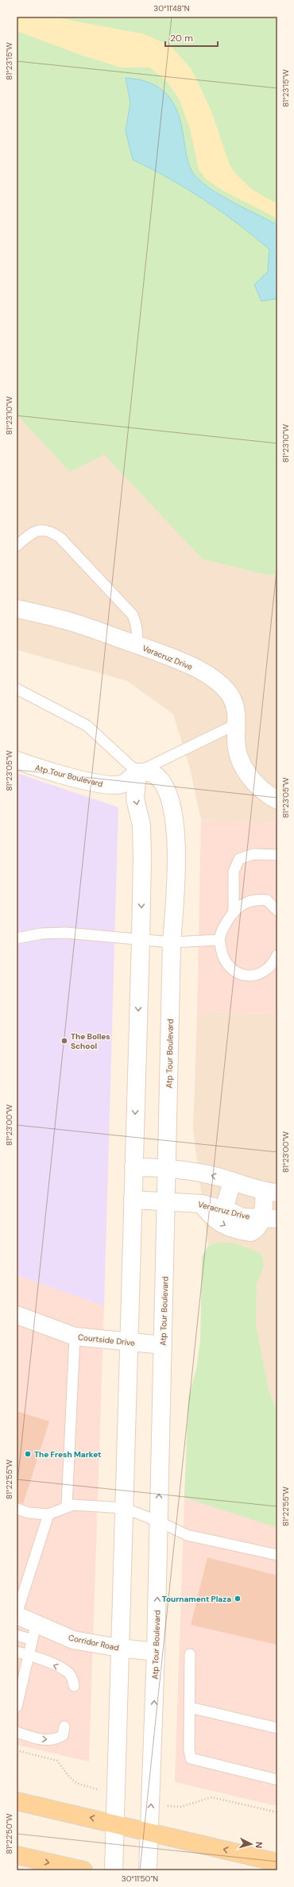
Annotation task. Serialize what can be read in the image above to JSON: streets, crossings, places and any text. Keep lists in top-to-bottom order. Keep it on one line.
{"streets":{"street":["Veracruz Drive","Atp Tour Boulevard","Courtside Drive","Corridor Road"]},"crossings":[["Veracruz Drive","Atp Tour Boulevard"],["Atp Tour Boulevard","Courtside Drive"],["Atp Tour Boulevard","Corridor Road"]],"places":["The Bolles School","The Fresh Market","Tournament Plaza"],"scale_bar":"20 m","north":"right","coordinates":["30°11'48\"N","81°23'15\"W","81°23'10\"W","81°23'05\"W","81°23'00\"W","81°22'55\"W","81°22'50\"W","30°11'50\"N"]}
